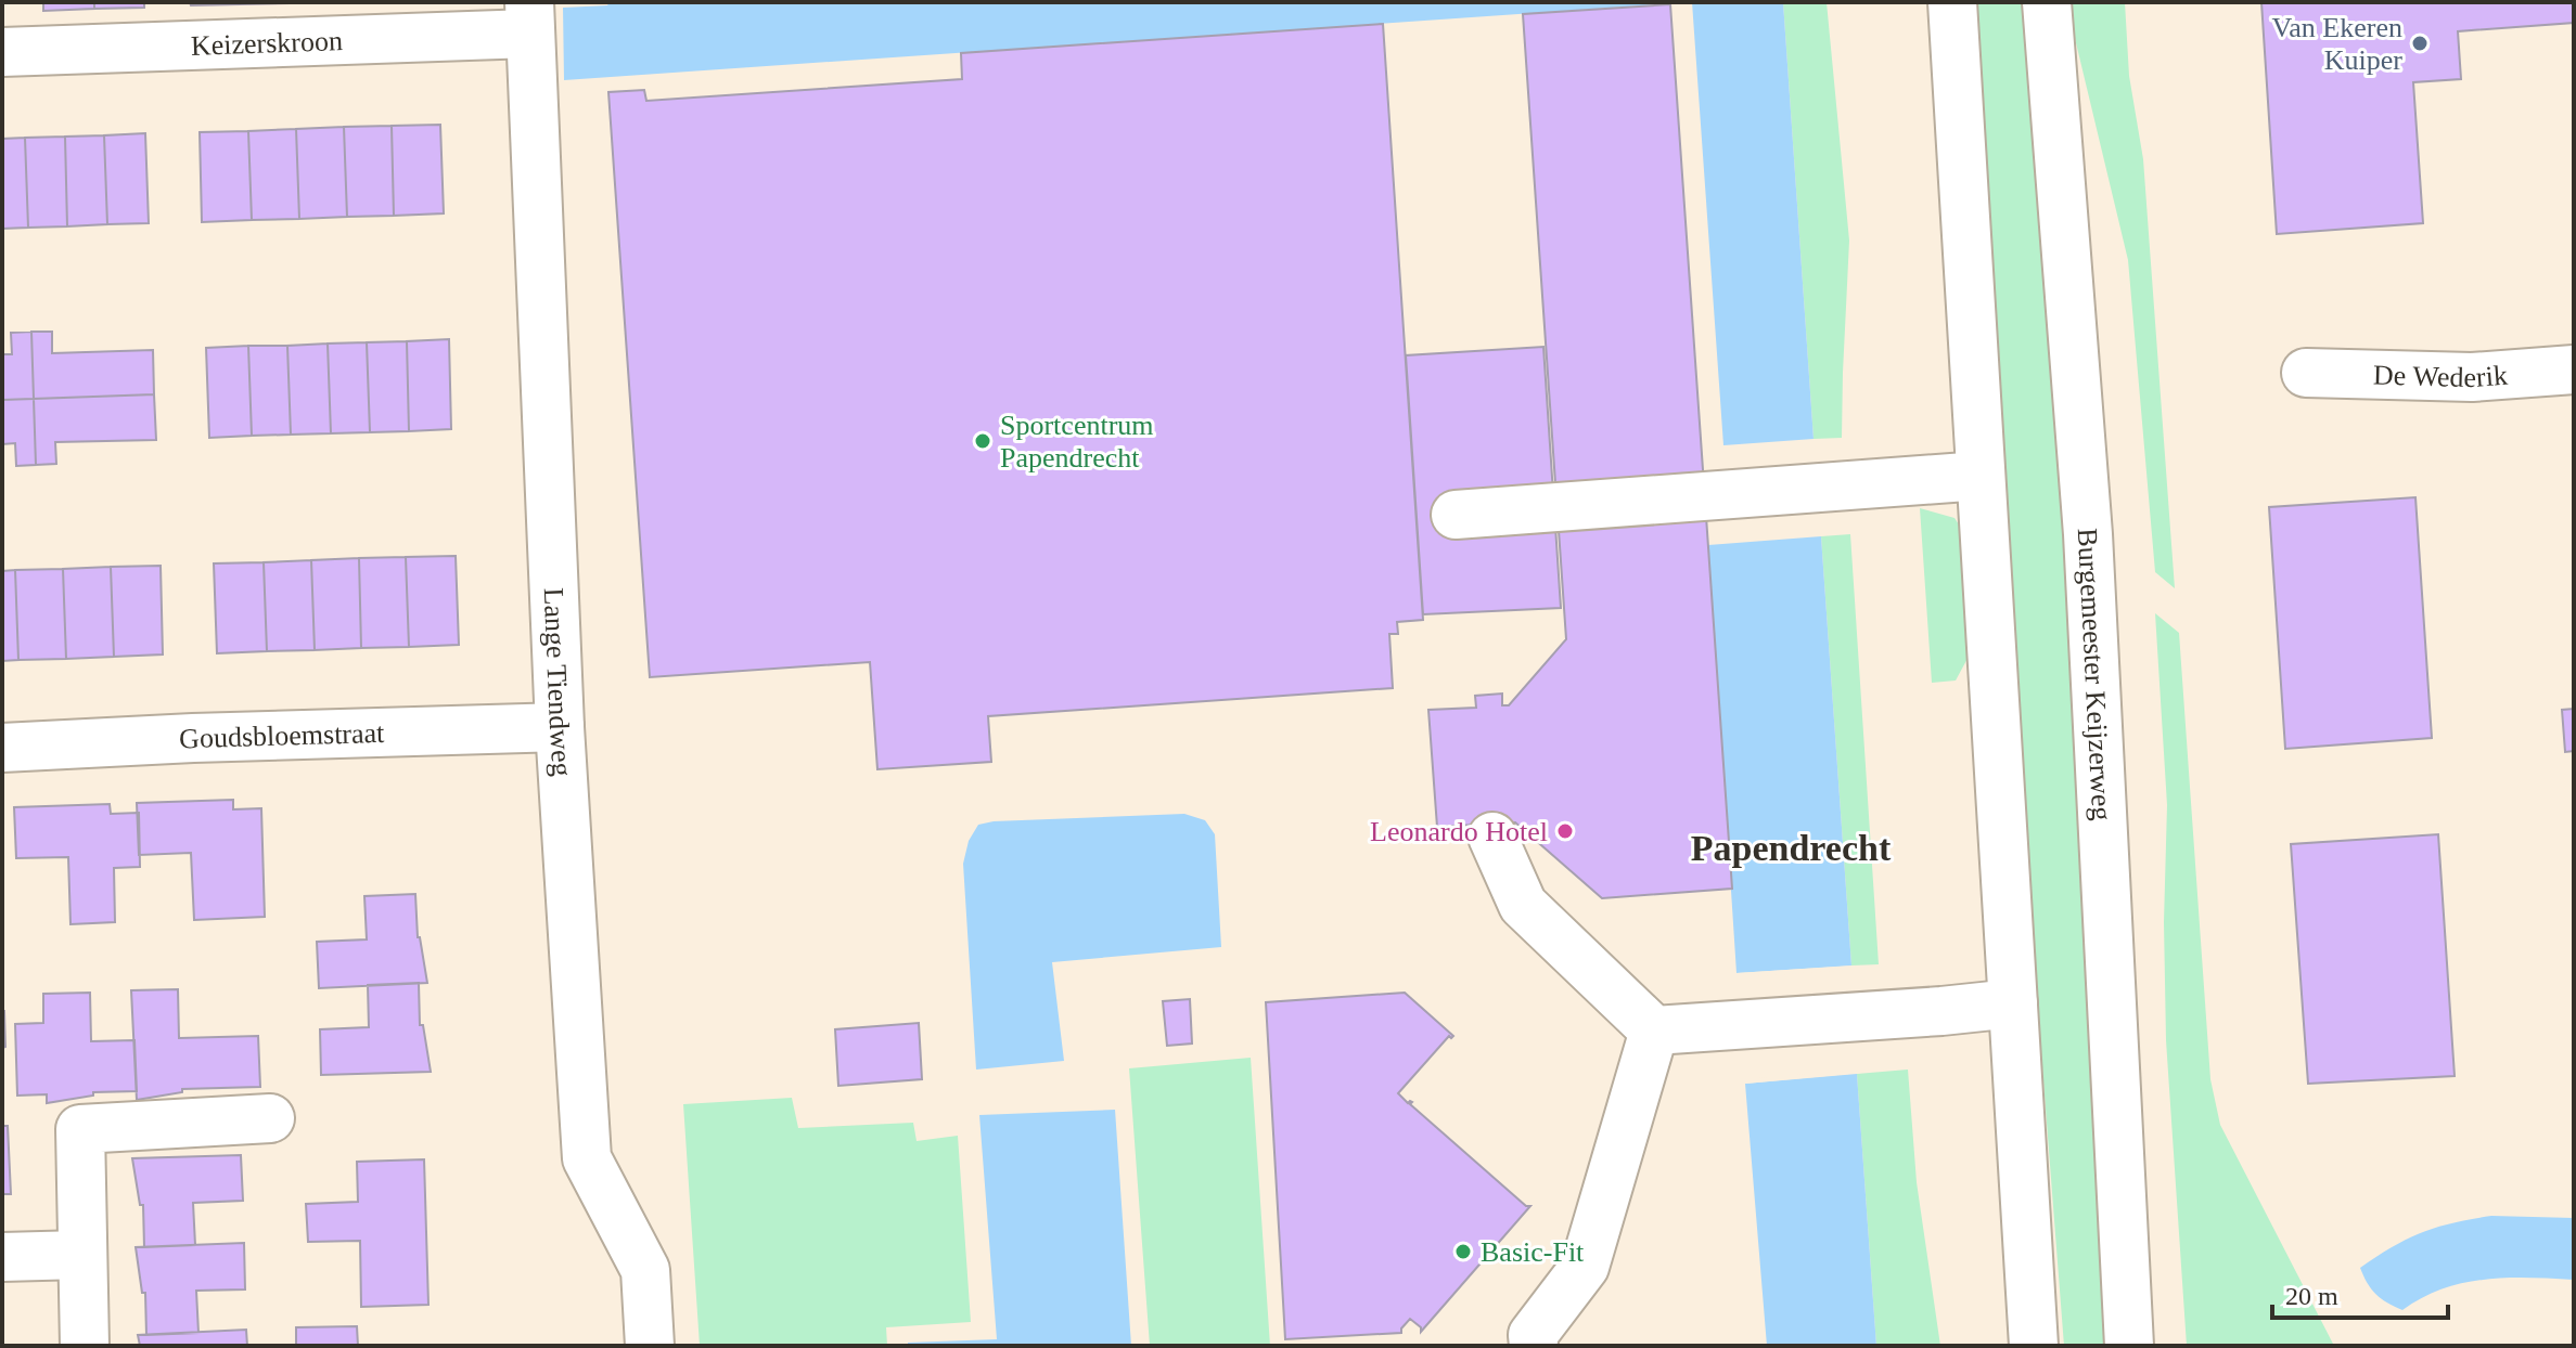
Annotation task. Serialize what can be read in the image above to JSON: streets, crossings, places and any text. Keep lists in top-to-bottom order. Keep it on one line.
{"streets":{"street":["Keizerskroon","De Wederik","Burgemeester Keijzerweg","Lange Tiendweg","Goudsbloemstraat"]},"crossings":[["Keizerskroon","Lange Tiendweg"],["Lange Tiendweg","Goudsbloemstraat"]],"districts":["Papendrecht"],"places":["Van Ekeren Kuiper","Sportcentrum Papendrecht","Leonardo Hotel","Basic-Fit"],"scale_bar":"20 m"}
